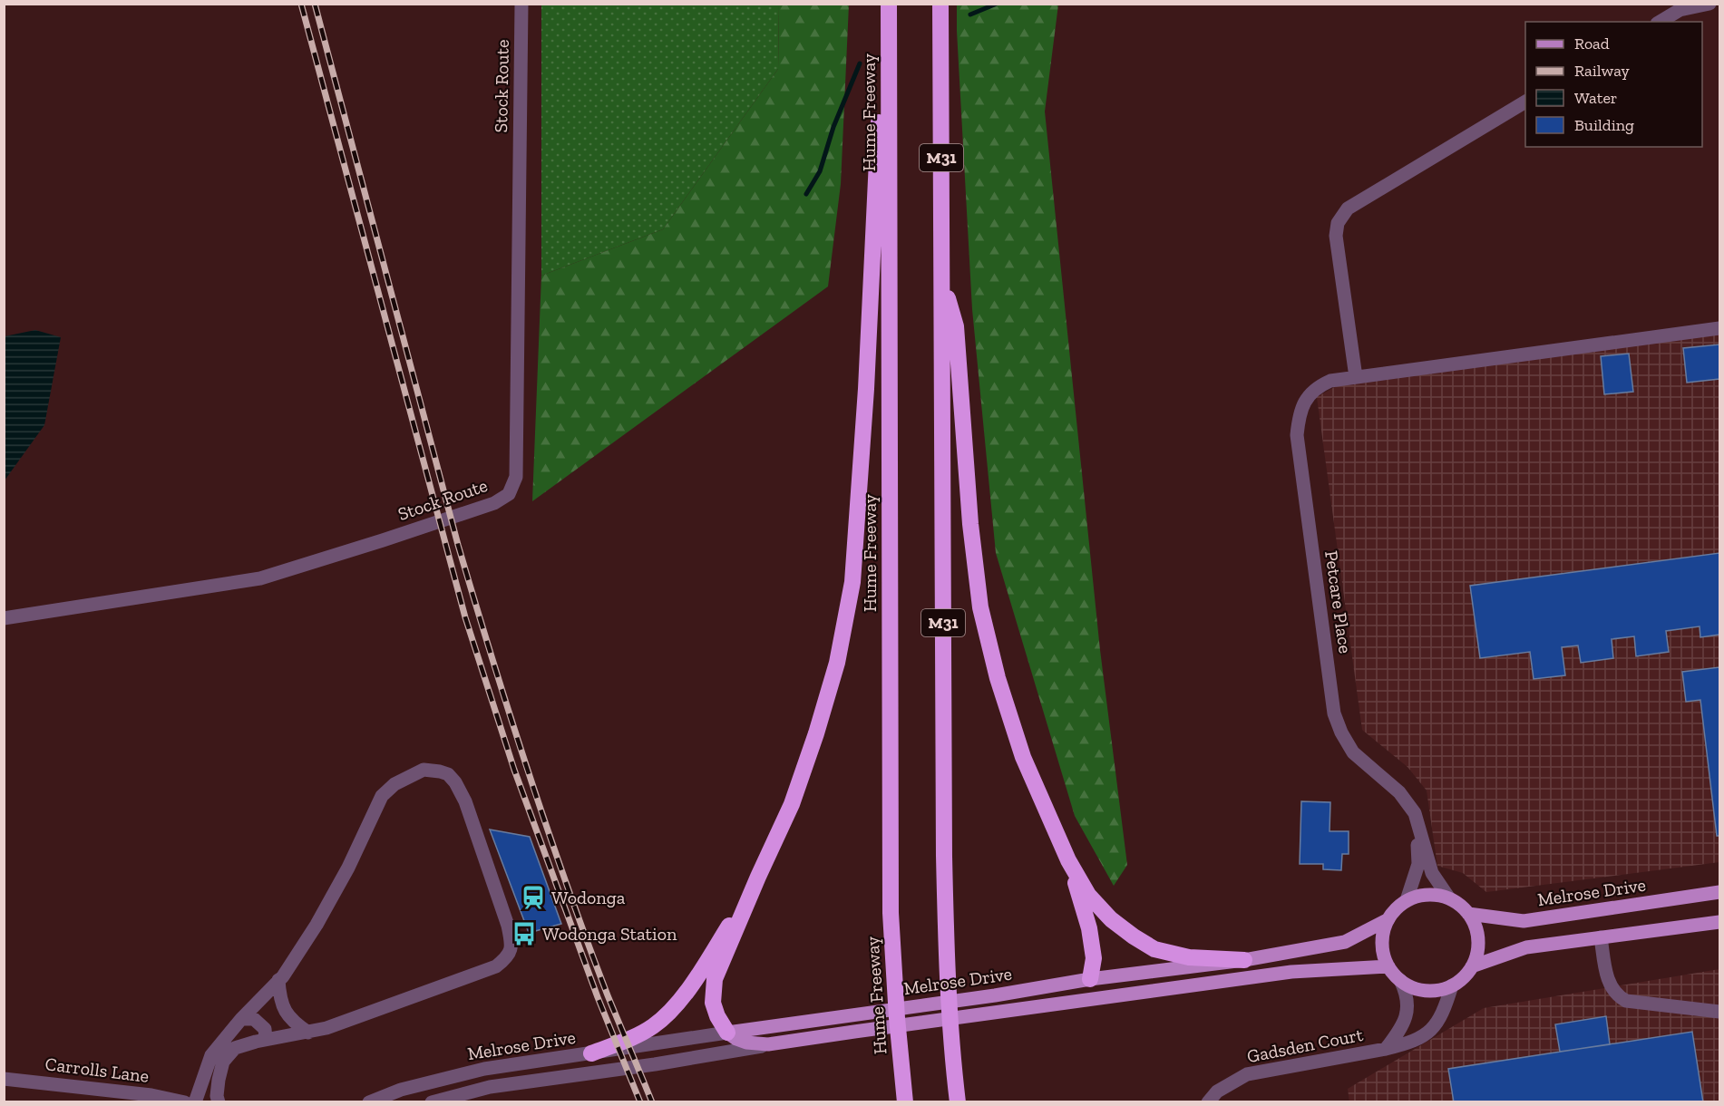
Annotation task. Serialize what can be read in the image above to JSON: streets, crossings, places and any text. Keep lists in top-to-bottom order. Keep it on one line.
{"streets":{"highway":["Hume Freeway","M31"],"main road":["Melrose Drive"],"street":["Stock Route","Petcare Place","Gadsden Court","Carrolls Lane"]},"crossings":[["Petcare Place","Melrose Drive"],["Petcare Place","Gadsden Court"],["Melrose Drive","Gadsden Court"]],"places":{"station":["Wodonga"],"bus stop":["Wodonga Station"]},"legend":["Road","Railway","Water","Building"]}
